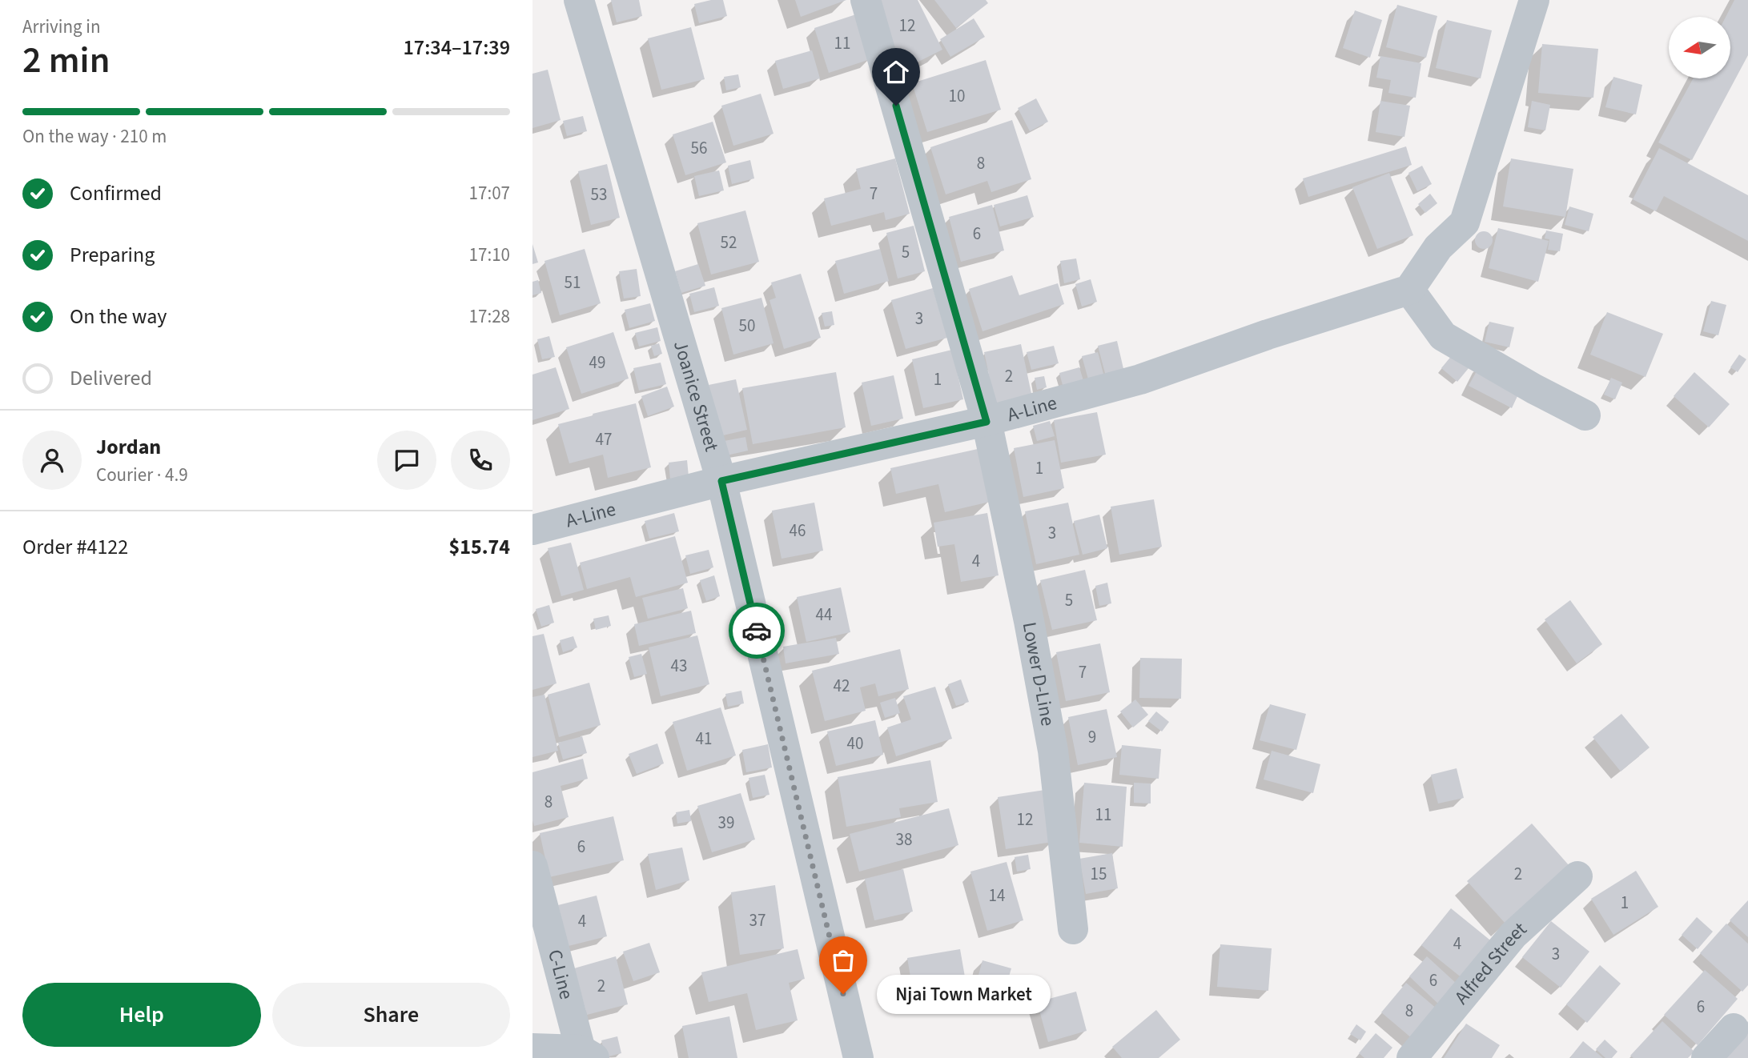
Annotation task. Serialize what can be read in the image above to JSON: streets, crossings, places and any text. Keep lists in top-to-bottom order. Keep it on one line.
{"streets":{"street":["Joanice Street","A-Line","Lower D-Line","Alfred Street","C-Line"]},"crossings":[["Joanice Street","A-Line"],["A-Line","Lower D-Line"]],"places":["Njai Town Market"],"house_numbers":["12","11","10","56","8","7","53","6","52","5","51","3","50","49","2","1","47","1","46","3","4","5","44","43","7","42","9","41","40","8","11","12","39","38","6","15","2","14","1","37","4","4","3","6","2","6","8"],"north":"left","page":{"heading":["2 min","Arriving in","17:34–17:39"],"panel":["Jordan","Courier · 4.9","Order #4122","$15.74"],"bar":"On the way · 210 m","list":[["Confirmed","17:07"],["Preparing","17:10"],["On the way","17:28"],"Delivered"],"buttons":["Help","Share"],"bubble":"Njai Town Market"}}
